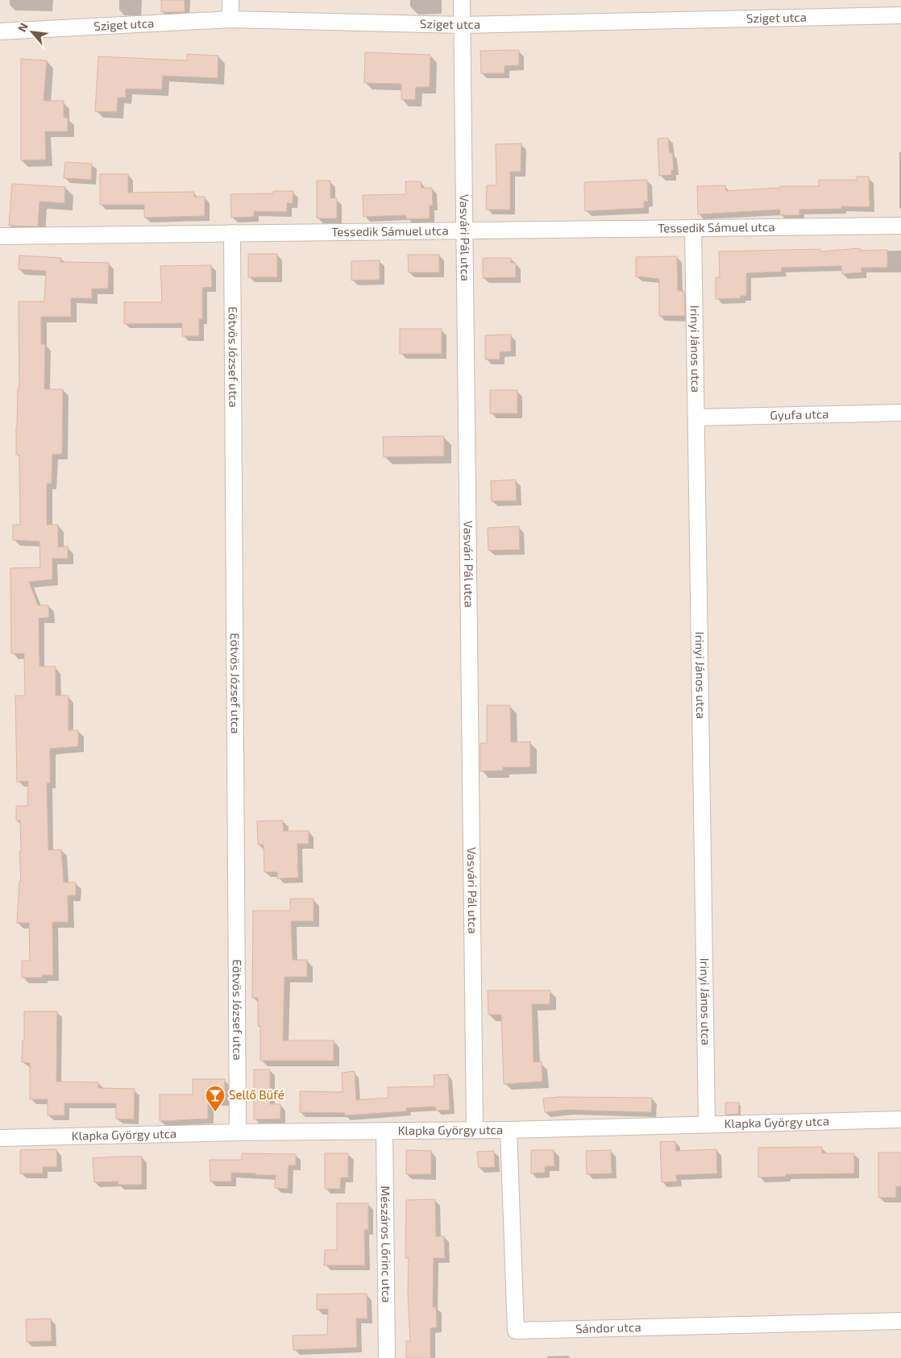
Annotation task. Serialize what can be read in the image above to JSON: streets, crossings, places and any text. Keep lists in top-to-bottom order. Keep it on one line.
{"streets":{"street":["Sziget utca","Tessedik Sámuel utca","Vasvári Pál utca","Irinyi János utca","Eötvös József utca","Gyufa utca","Klapka György utca","Mészáros Lőrinc utca","Sándor utca"]},"crossings":[["Sziget utca","Vasvári Pál utca"],["Tessedik Sámuel utca","Vasvári Pál utca"],["Tessedik Sámuel utca","Irinyi János utca"],["Tessedik Sámuel utca","Eötvös József utca"],["Vasvári Pál utca","Klapka György utca"],["Irinyi János utca","Gyufa utca"],["Irinyi János utca","Klapka György utca"],["Eötvös József utca","Klapka György utca"],["Klapka György utca","Mészáros Lőrinc utca"],["Klapka György utca","Sándor utca"]],"places":{"bar":["Sellő Büfé"]},"north":"top left"}
